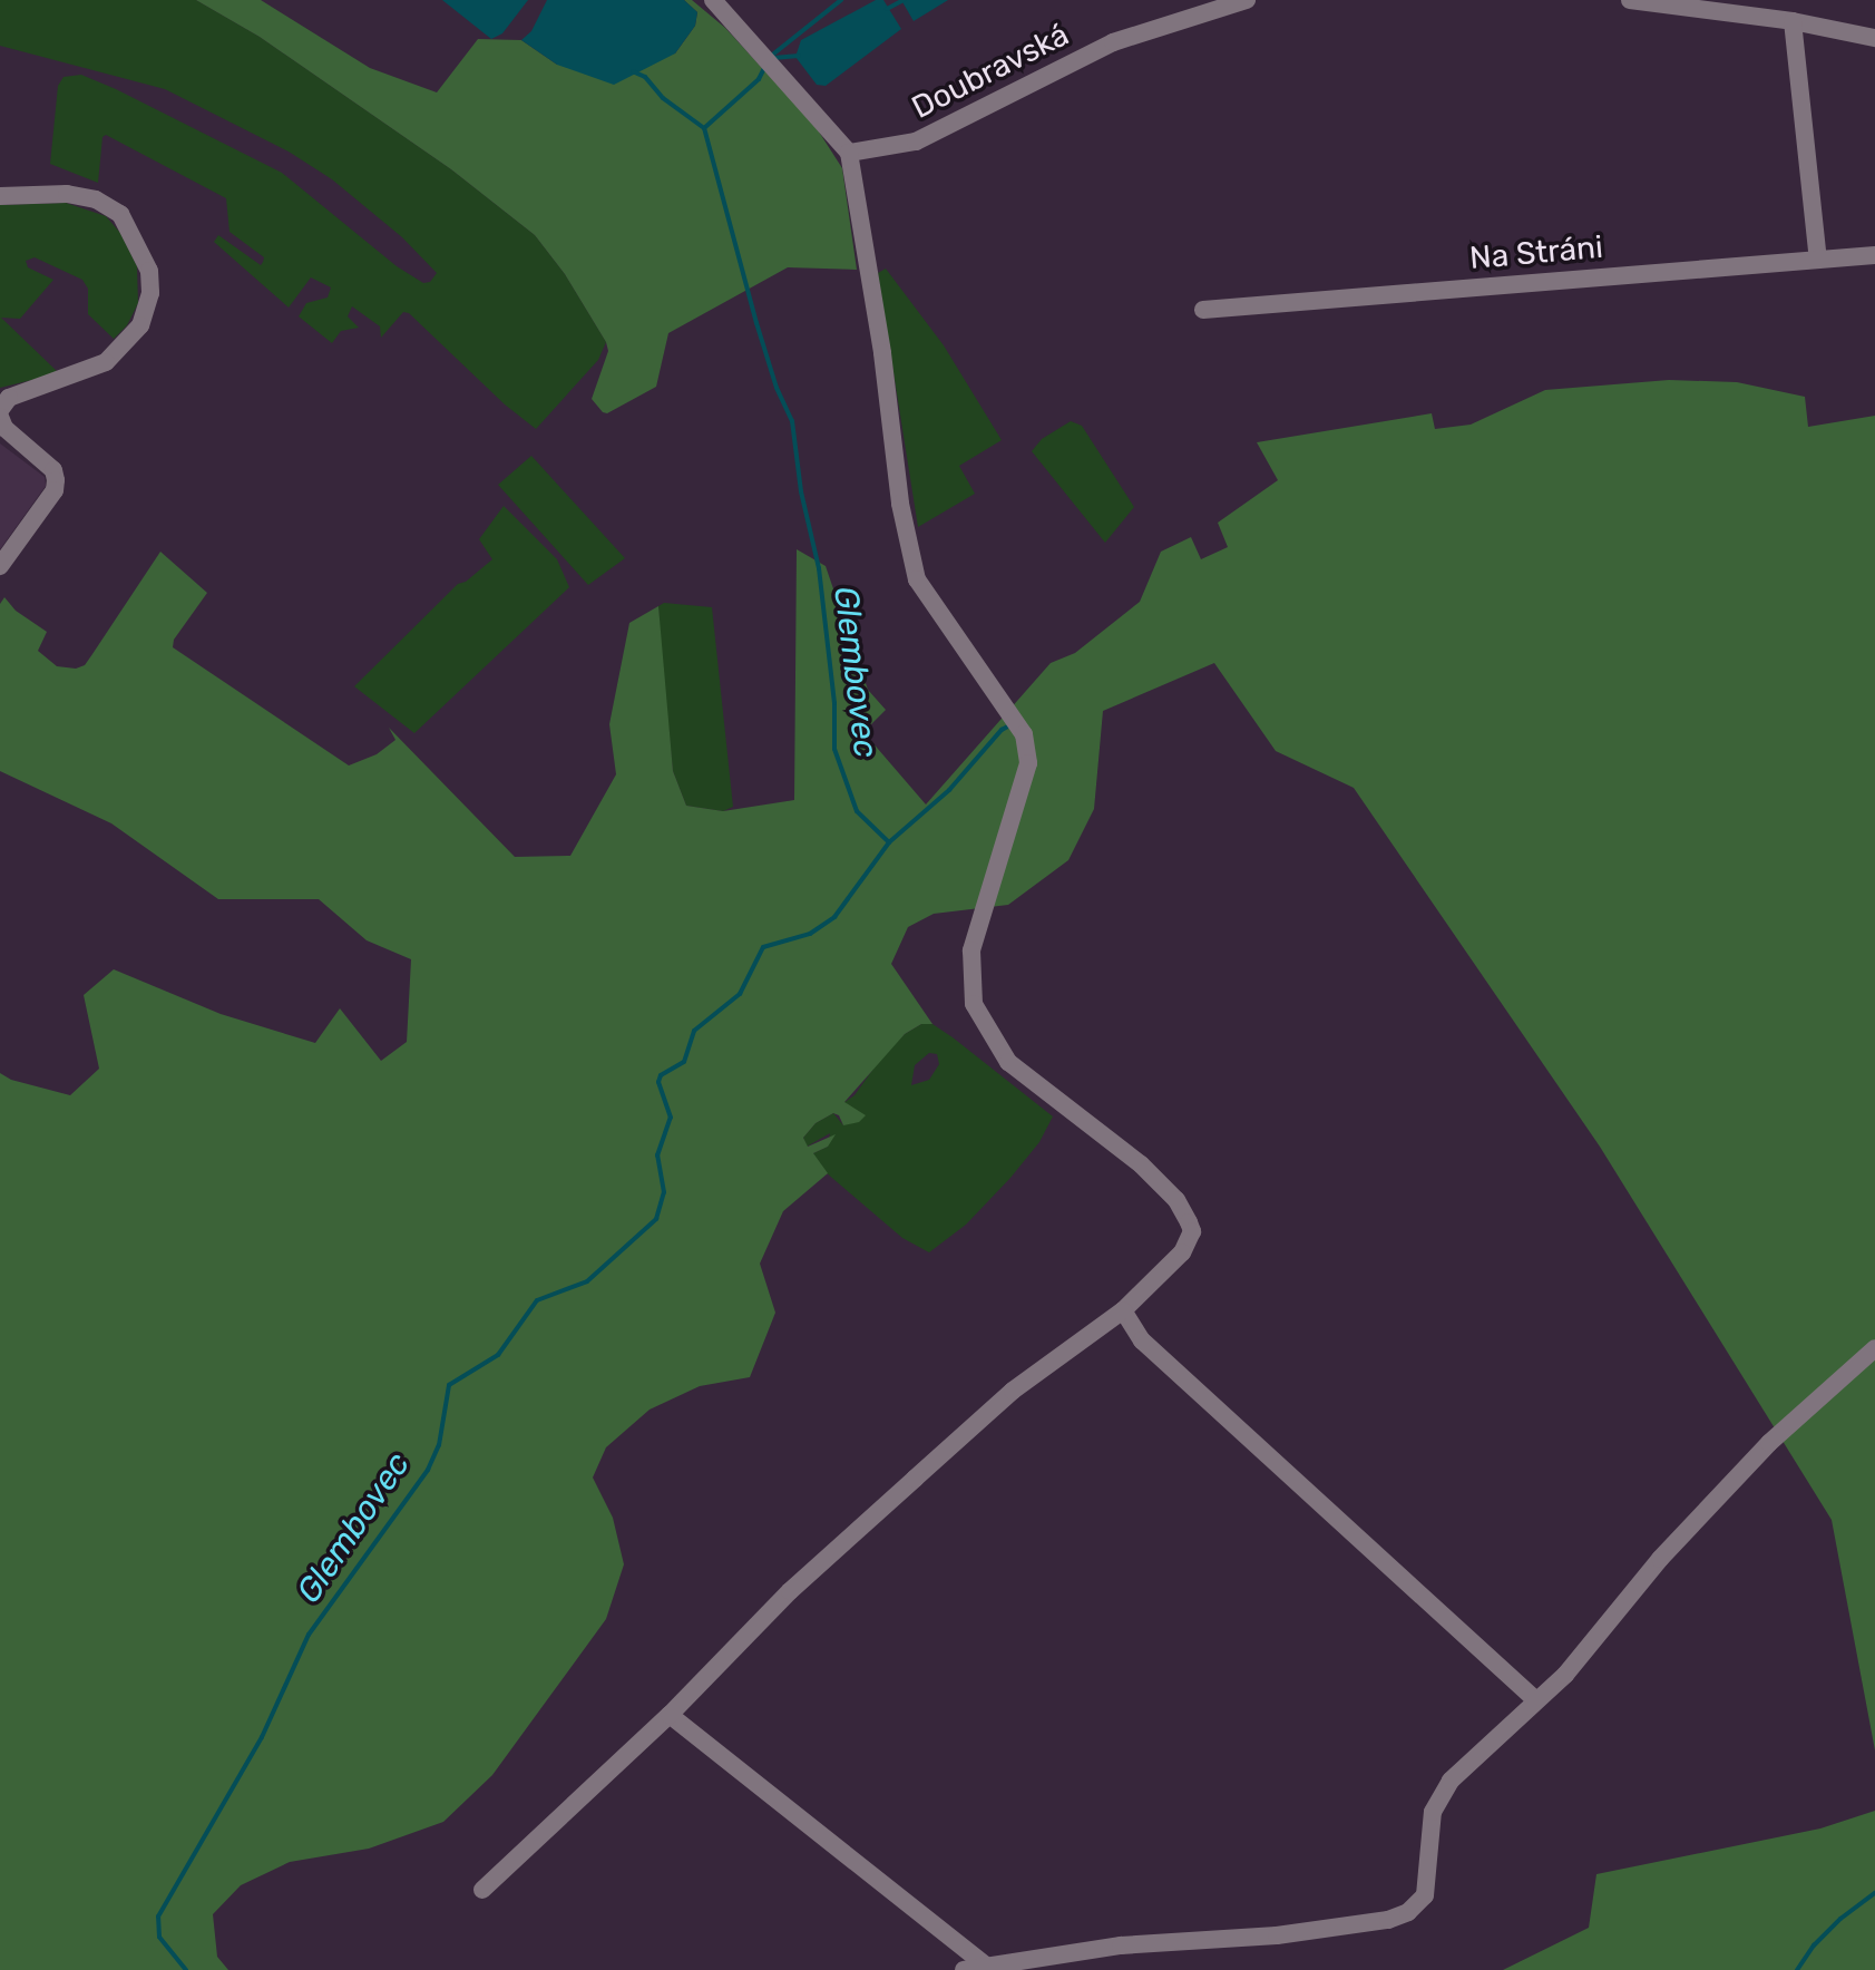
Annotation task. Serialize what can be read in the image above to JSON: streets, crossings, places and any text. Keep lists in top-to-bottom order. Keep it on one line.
{"streets":{"street":["Doubravská","Na Stráni"]},"water":["Glembovec"]}
